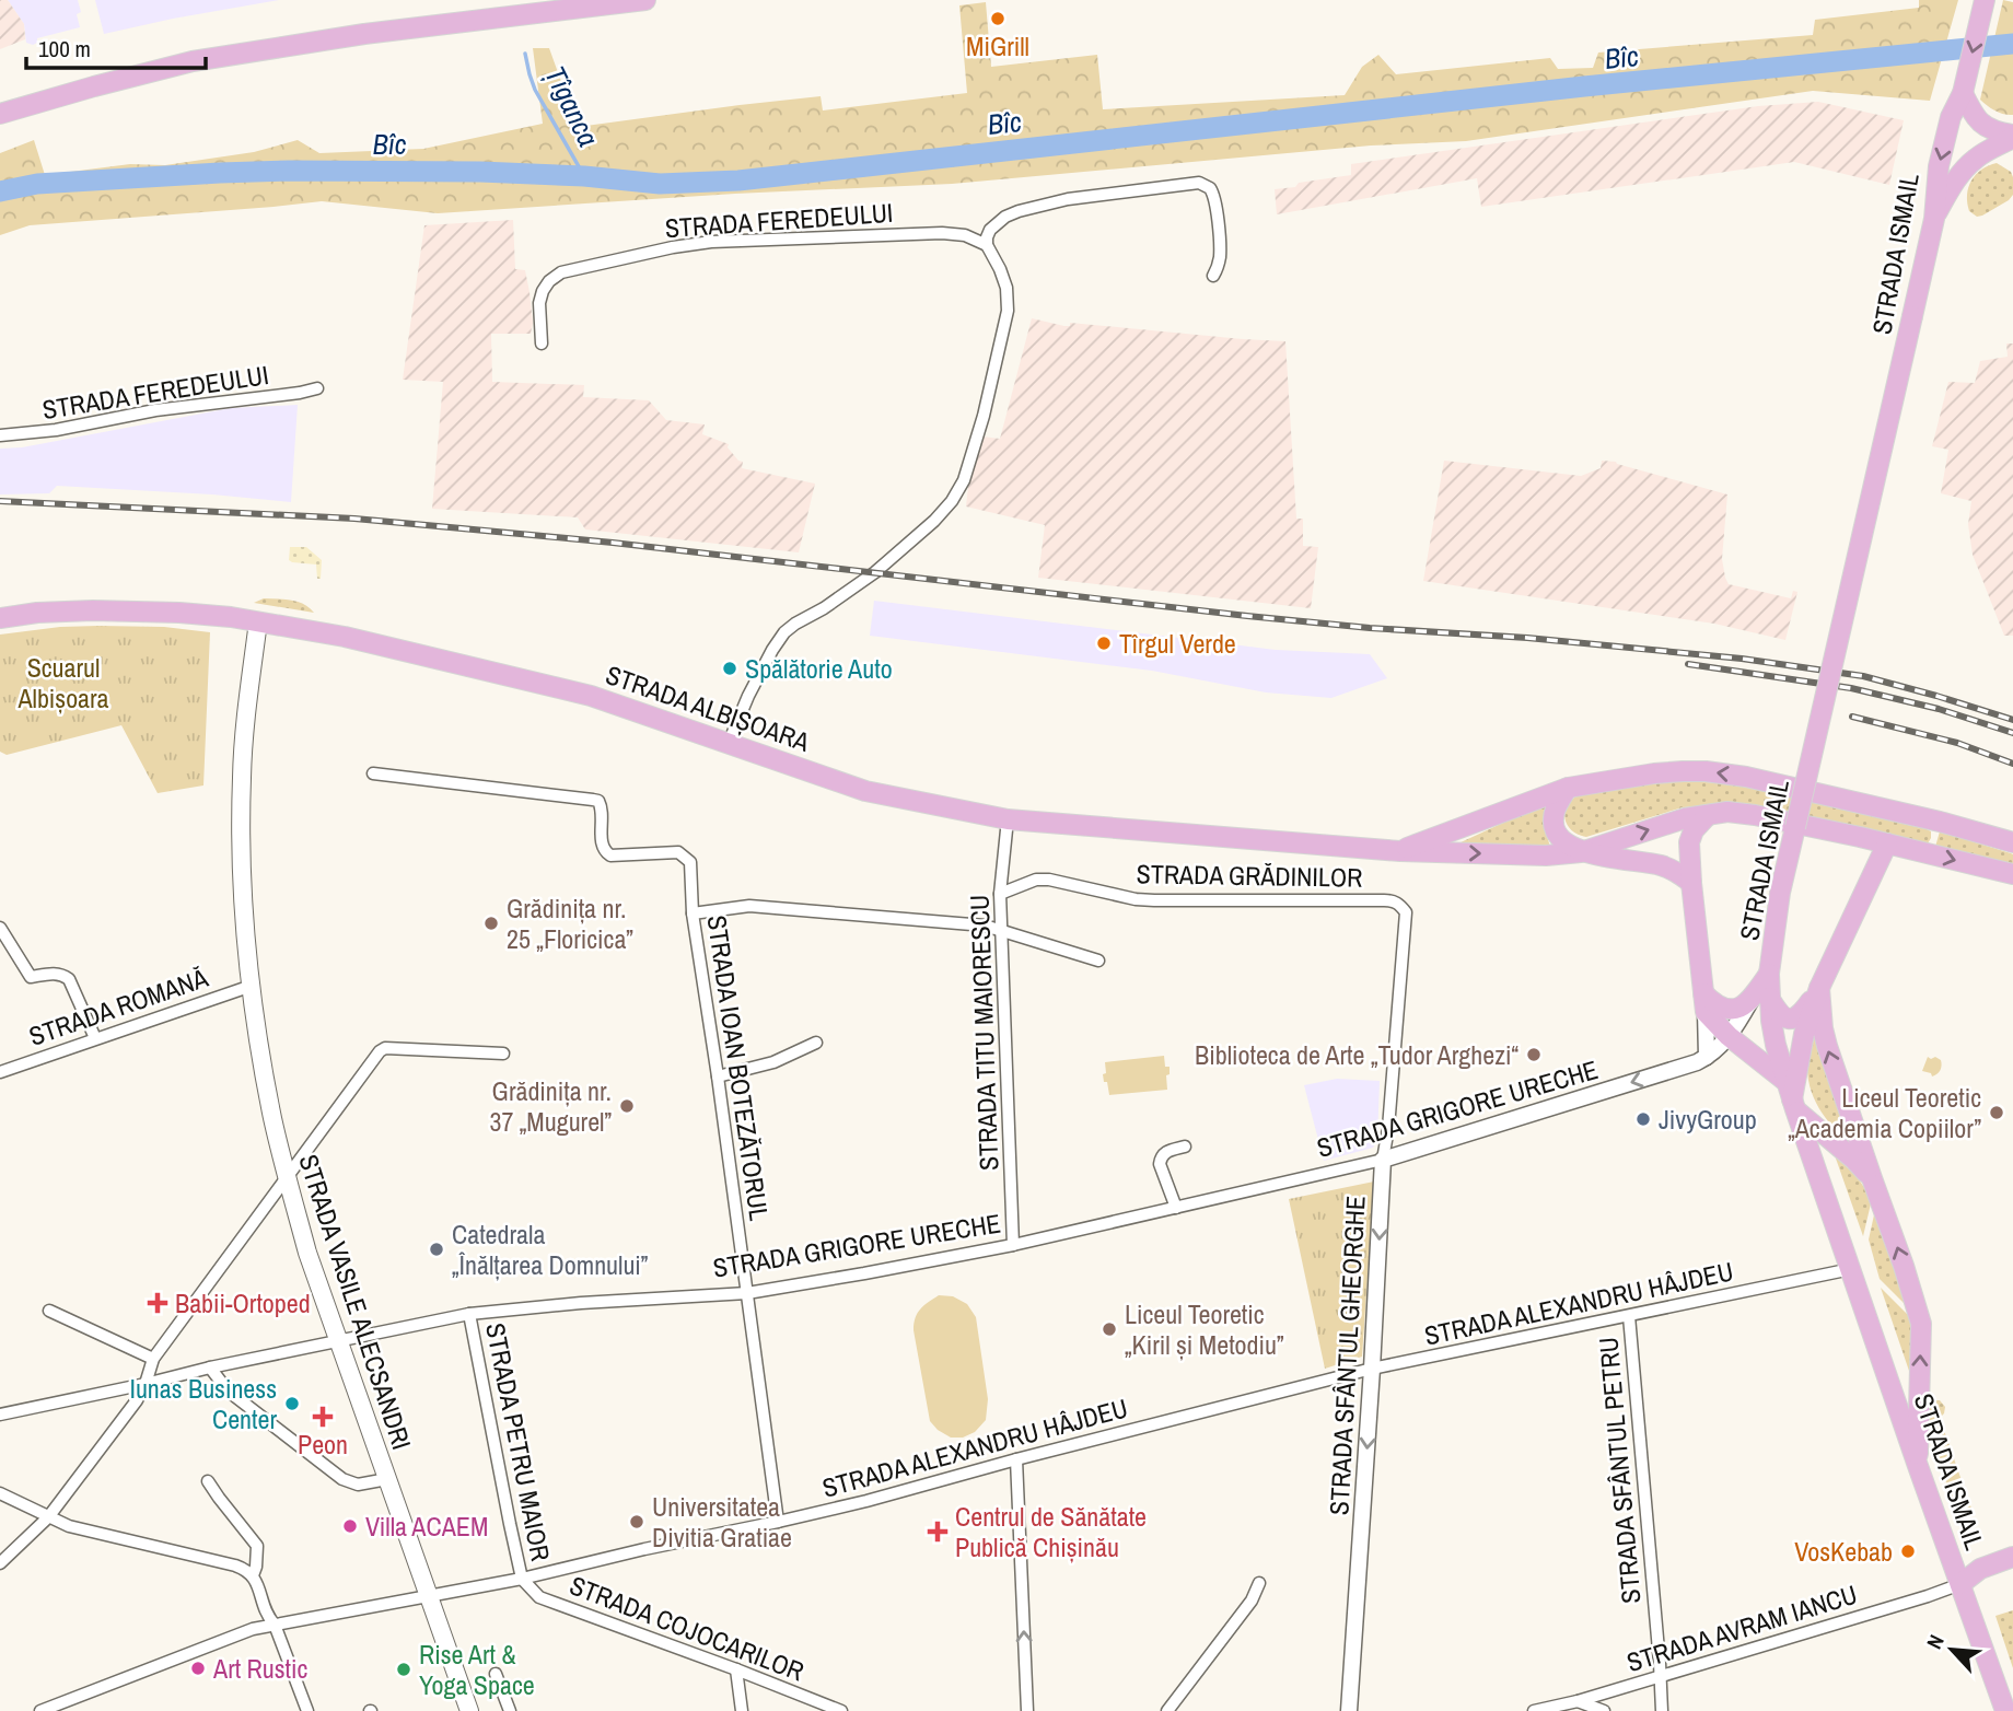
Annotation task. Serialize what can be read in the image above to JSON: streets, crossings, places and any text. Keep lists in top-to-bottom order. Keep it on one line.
{"streets":{"main road":["STRADA ISMAIL","STRADA ALBIȘOARA","STRADA VASILE ALECSANDRI"],"street":["STRADA FEREDEULUI","STRADA GRĂDINILOR","STRADA ROMANĂ","STRADA TITU MAIORESCU","STRADA IOAN BOTEZĂTORUL","STRADA GRIGORE URECHE","STRADA ALEXANDRU HÂJDEU","STRADA SFÂNTUL GHEORGHE","STRADA PETRU MAIOR","STRADA SFÂNTUL PETRU","STRADA COJOCARILOR","STRADA AVRAM IANCU"]},"crossings":[["STRADA ISMAIL","STRADA GRIGORE URECHE"],["STRADA ISMAIL","STRADA ALEXANDRU HÂJDEU"],["STRADA ISMAIL","STRADA AVRAM IANCU"],["STRADA ALBIȘOARA","STRADA TITU MAIORESCU"],["STRADA ALBIȘOARA","STRADA VASILE ALECSANDRI"],["STRADA GRĂDINILOR","STRADA TITU MAIORESCU"],["STRADA GRĂDINILOR","STRADA SFÂNTUL GHEORGHE"],["STRADA ROMANĂ","STRADA VASILE ALECSANDRI"],["STRADA TITU MAIORESCU","STRADA GRIGORE URECHE"],["STRADA IOAN BOTEZĂTORUL","STRADA GRIGORE URECHE"],["STRADA IOAN BOTEZĂTORUL","STRADA ALEXANDRU HÂJDEU"],["STRADA GRIGORE URECHE","STRADA VASILE ALECSANDRI"],["STRADA GRIGORE URECHE","STRADA SFÂNTUL GHEORGHE"],["STRADA GRIGORE URECHE","STRADA PETRU MAIOR"],["STRADA VASILE ALECSANDRI","STRADA ALEXANDRU HÂJDEU"],["STRADA ALEXANDRU HÂJDEU","STRADA SFÂNTUL GHEORGHE"],["STRADA ALEXANDRU HÂJDEU","STRADA PETRU MAIOR"],["STRADA ALEXANDRU HÂJDEU","STRADA SFÂNTUL PETRU"],["STRADA ALEXANDRU HÂJDEU","STRADA COJOCARILOR"],["STRADA PETRU MAIOR","STRADA COJOCARILOR"],["STRADA SFÂNTUL PETRU","STRADA AVRAM IANCU"]],"one_way":["STRADA SFÂNTUL GHEORGHE"],"water":["Bîc","Țîganca"],"parks":["Scuarul Albișoara"],"places":{"other":["MiGrill","Tîrgul Verde","Spălătorie Auto","Grădinița nr. 25 „Floricica”","Biblioteca de Arte „Tudor Arghezi“","Grădinița nr. 37 „Mugurel”","Liceul Teoretic „Academia Copiilor”","JivyGroup","Catedrala „Înălțarea Domnului”","Liceul Teoretic „Kiril și Metodiu”","Iunas Business Center","Universitatea Divitia Gratiae","Villa ACAEM","VosKebab","Art Rustic","Rise Art & Yoga Space"],"health":["Babii-Ortoped","Peon","Centrul de Sănătate Publică Chișinău"]},"scale_bar":"100 m","north":"top left"}
